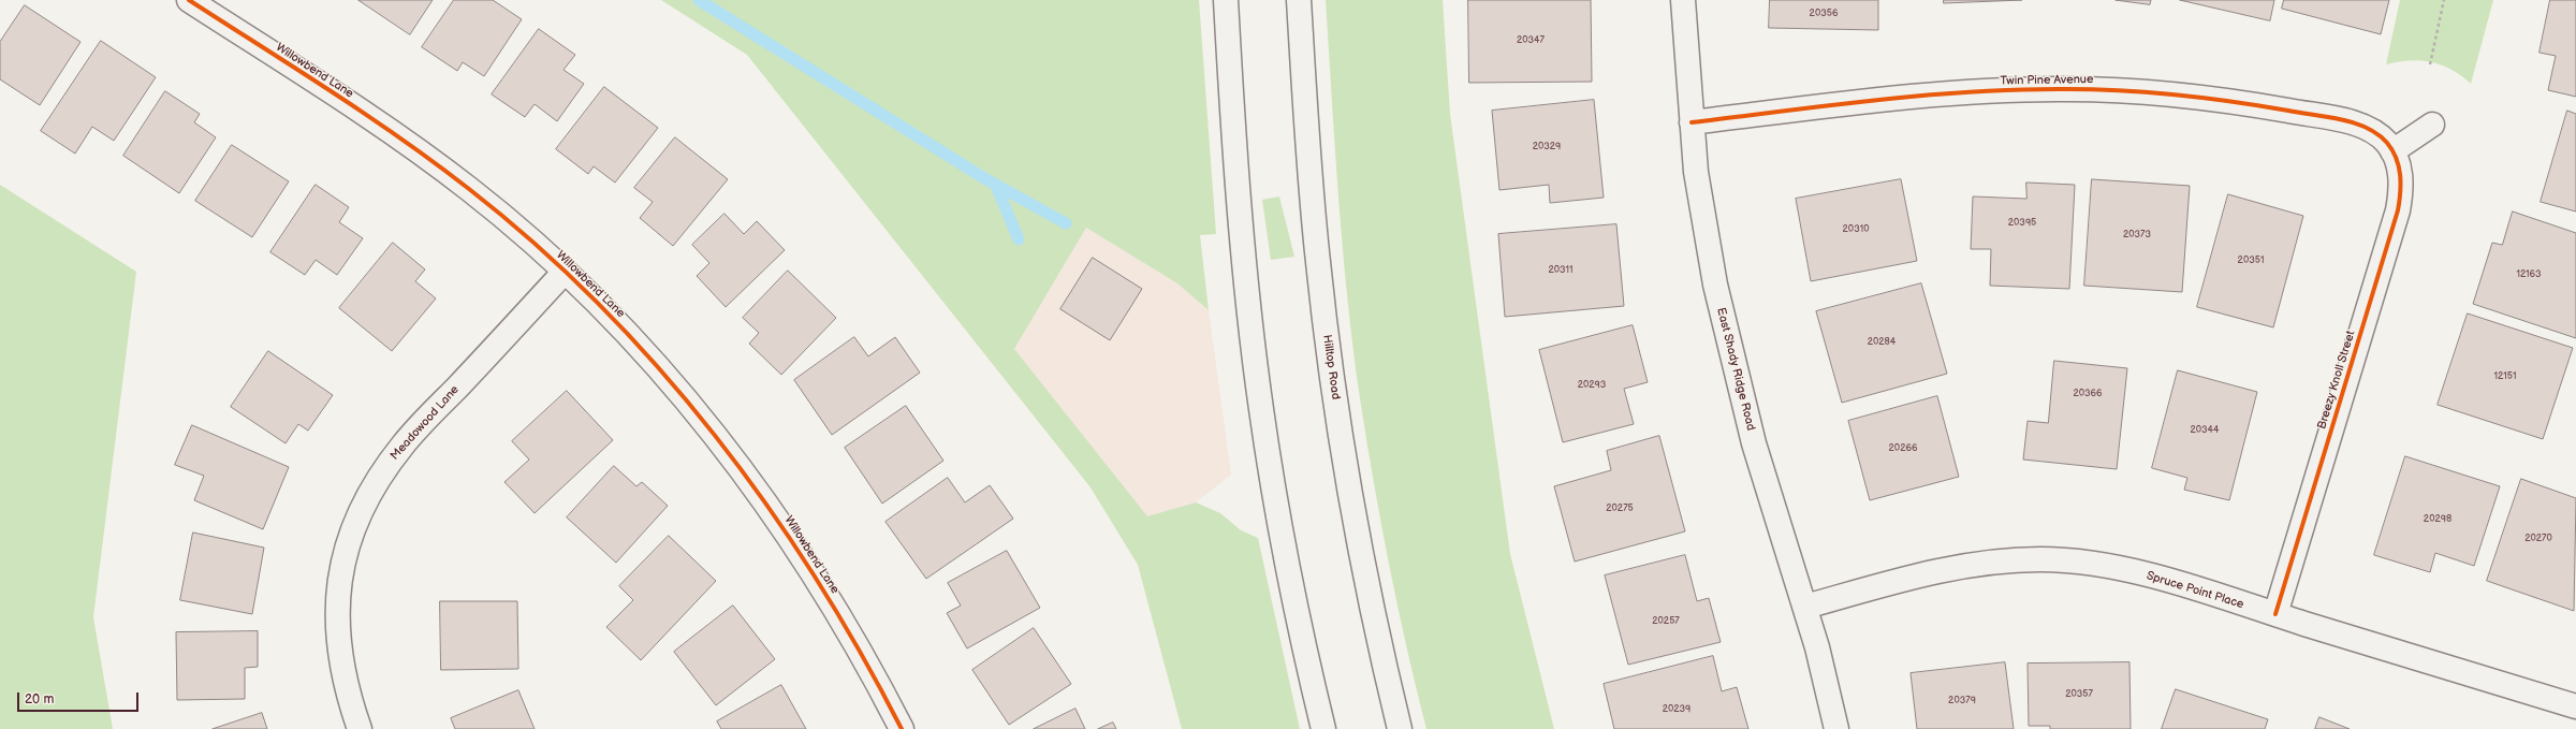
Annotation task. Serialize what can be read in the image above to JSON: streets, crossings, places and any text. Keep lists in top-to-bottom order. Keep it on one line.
{"streets":{"street":["Willowbend Lane","Twin Pine Avenue","Hilltop Road","East Shady Ridge Road","Breezy Knoll Street","Meadowood Lane","Spruce Point Place"]},"crossings":[["Willowbend Lane","Meadowood Lane"],["Twin Pine Avenue","East Shady Ridge Road"],["Twin Pine Avenue","Breezy Knoll Street"],["East Shady Ridge Road","Spruce Point Place"],["Breezy Knoll Street","Spruce Point Place"]],"house_numbers":["20356","20347","20329","20395","20310","20373","20351","20311","12163","20284","12151","20293","20366","20344","20266","20275","20298","20270","20257","20357","20379","20239"],"scale_bar":"20 m"}
